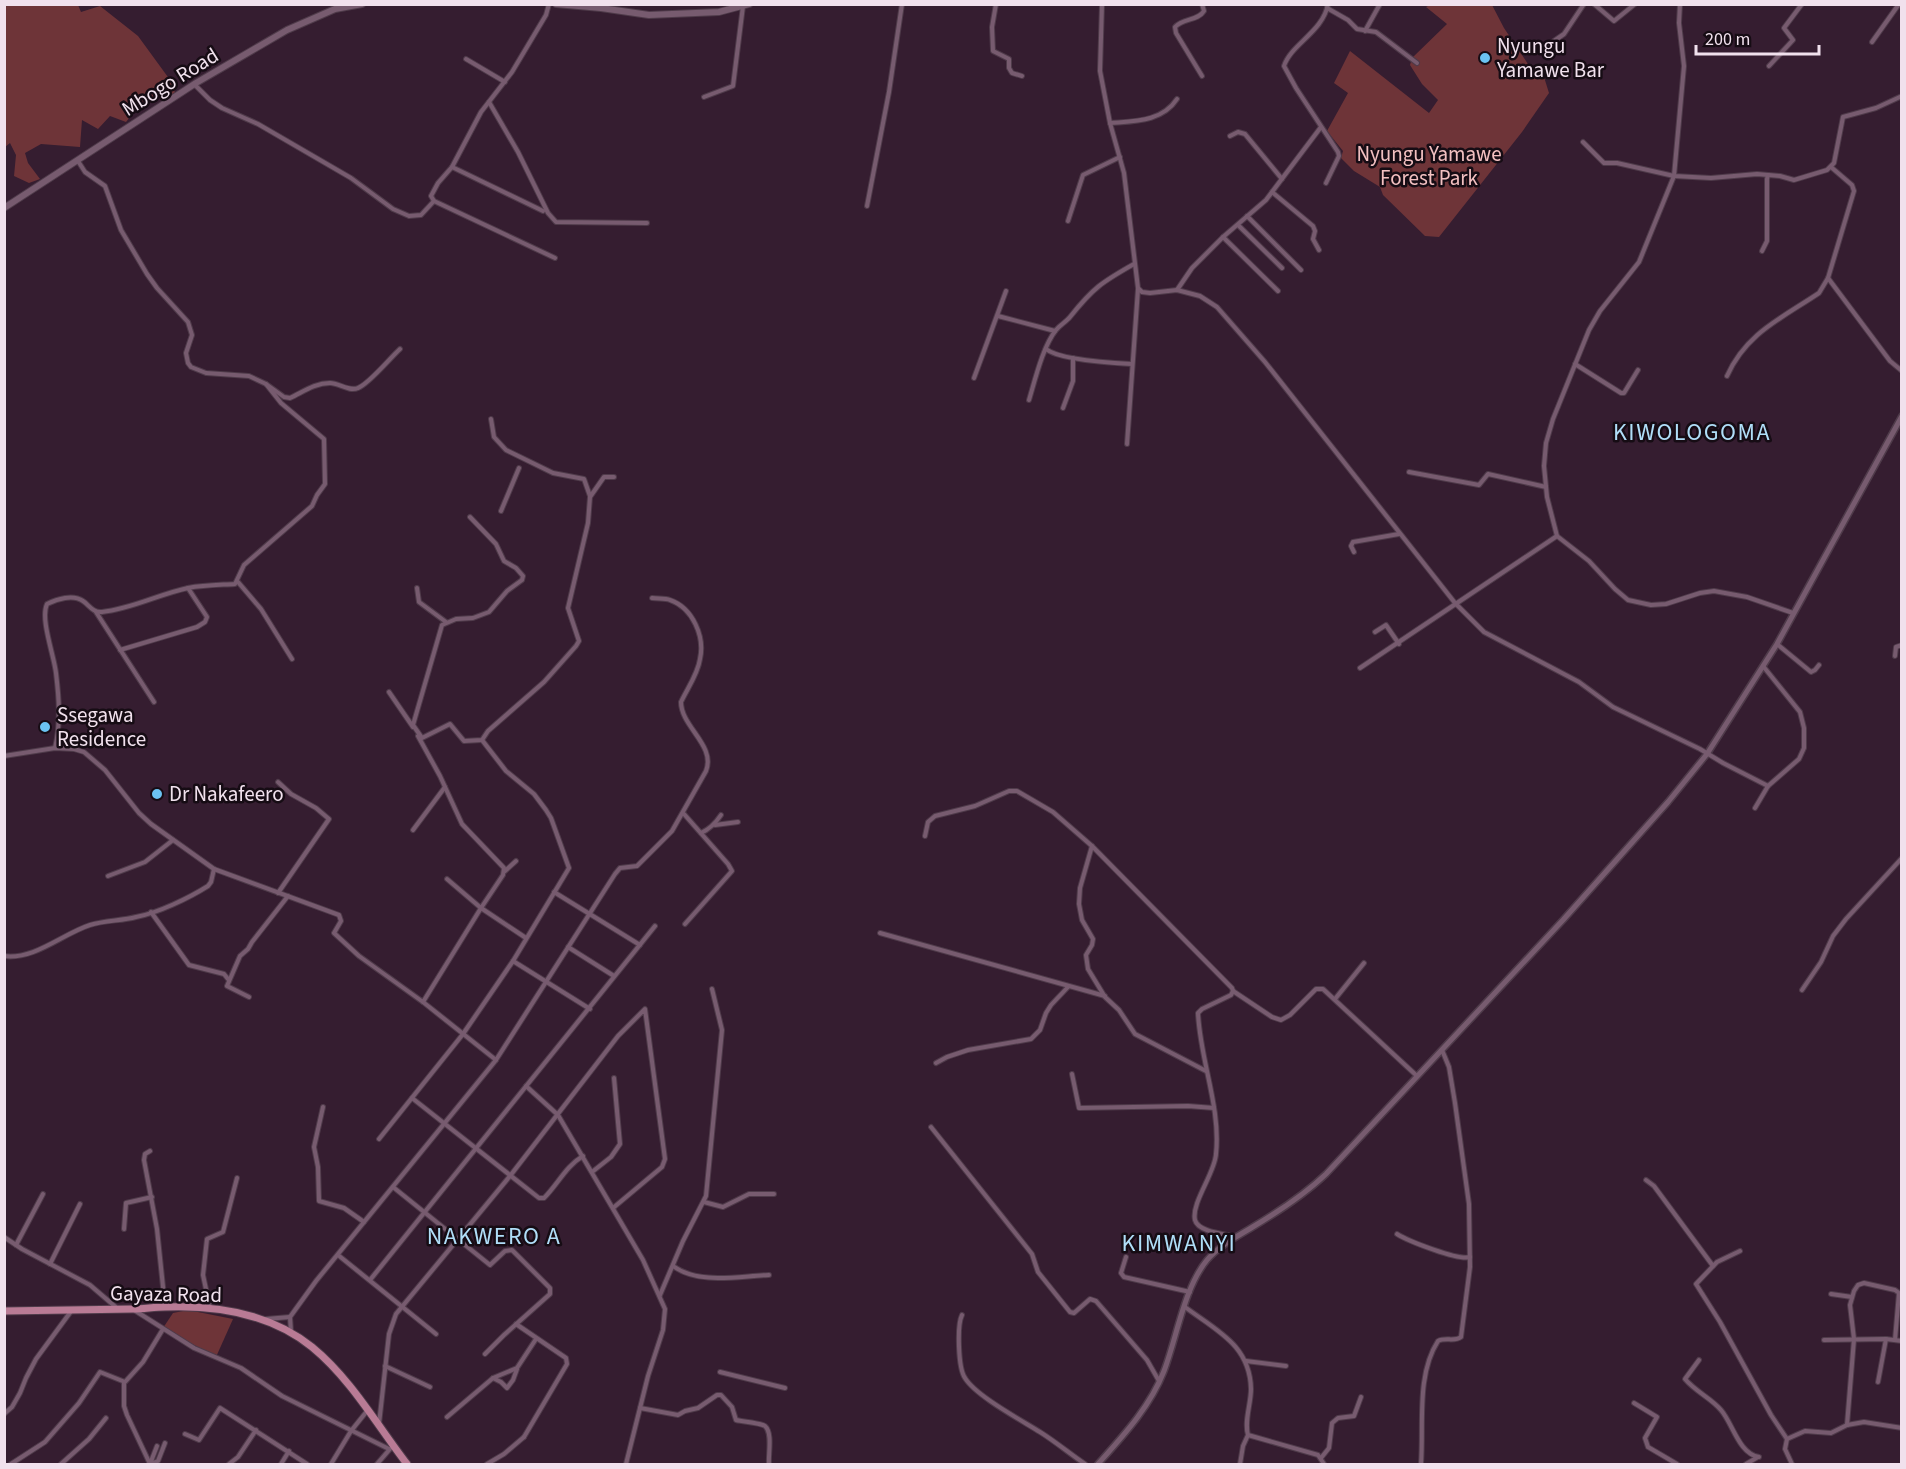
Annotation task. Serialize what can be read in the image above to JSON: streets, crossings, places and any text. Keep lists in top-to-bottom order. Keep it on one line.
{"streets":{"main road":["Mbogo Road","Gayaza Road"]},"districts":["KIWOLOGOMA","NAKWERO A","KIMWANYI"],"parks":["Nyungu Yamawe Forest Park"],"places":["Nyungu Yamawe Bar","Ssegawa Residence","Dr Nakafeero"],"scale_bar":"200 m"}
